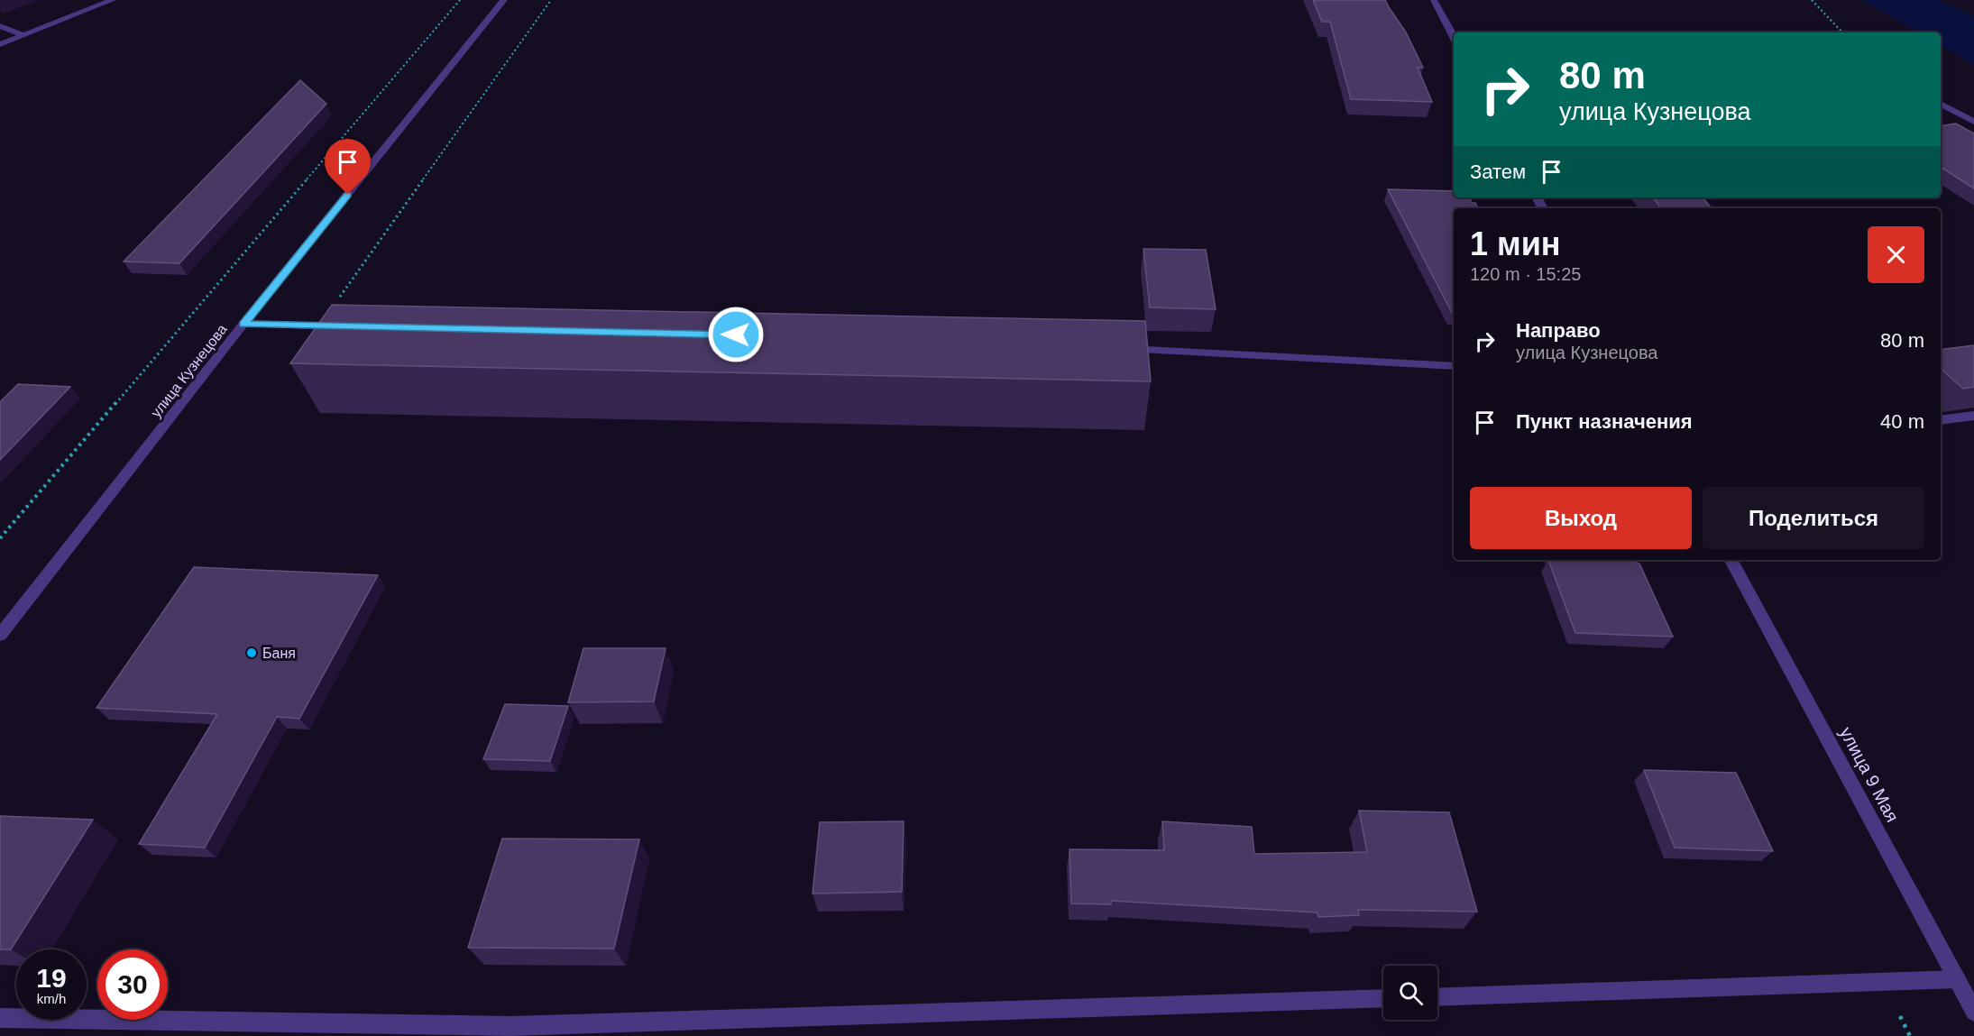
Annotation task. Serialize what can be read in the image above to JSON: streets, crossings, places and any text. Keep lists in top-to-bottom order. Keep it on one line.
{"streets":{"street":["улица Кузнецова","улица 9 Мая"]},"places":["Баня"],"page":{"turn":["80 m","улица Кузнецова"],"then":"Затем","heading":["1 мин","120 m · 15:25"],"list":[{"name":"Направо","note":"улица Кузнецова","value":"80 m"},{"name":"Пункт назначения","value":"40 m"}],"buttons":["Выход","Поделиться"],"speed":"19 km/h","limit":"30"}}
